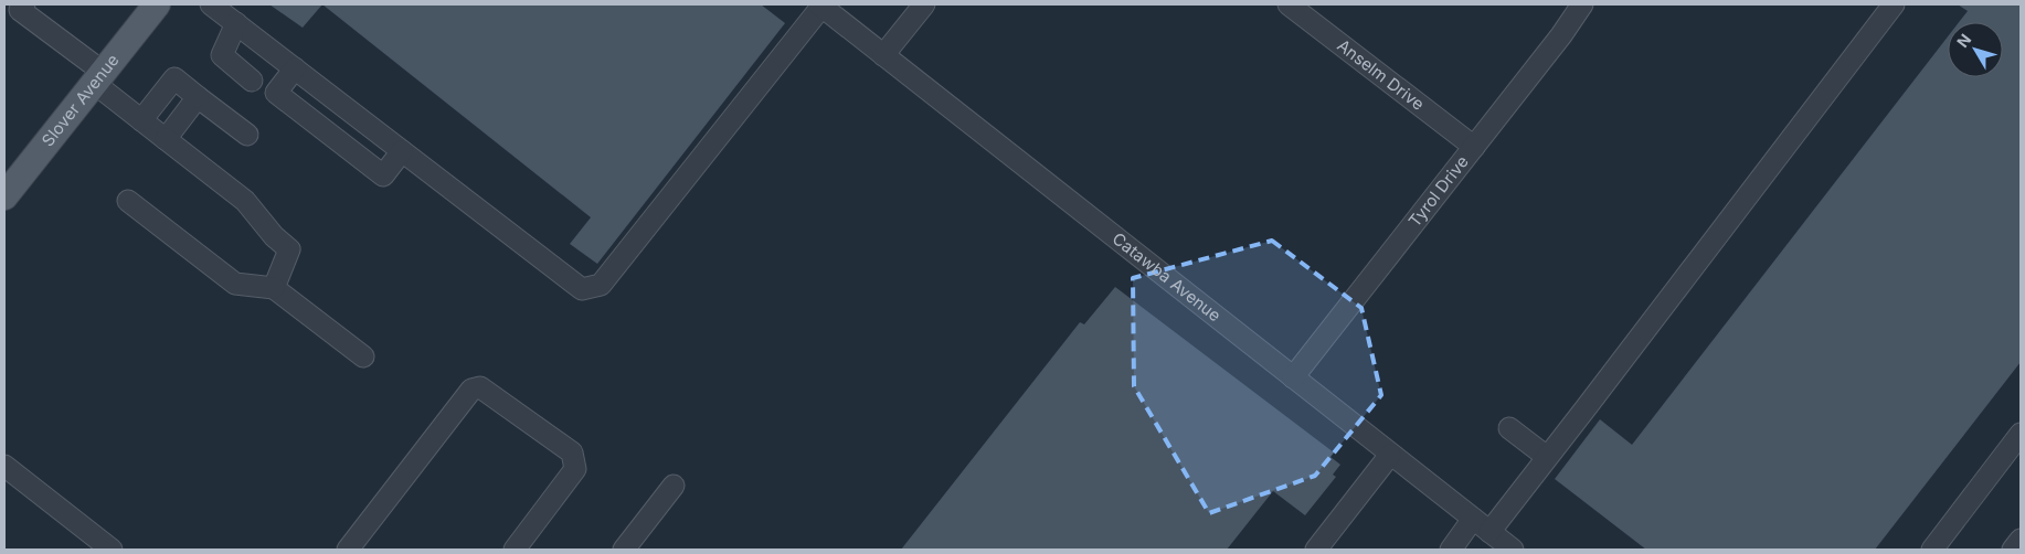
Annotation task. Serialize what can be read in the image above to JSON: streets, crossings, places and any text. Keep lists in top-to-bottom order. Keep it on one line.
{"streets":{"main road":["Slover Avenue"],"street":["Anselm Drive","Tyrol Drive","Catawba Avenue"]},"crossings":[["Anselm Drive","Tyrol Drive"],["Tyrol Drive","Catawba Avenue"]],"north":"top left"}
